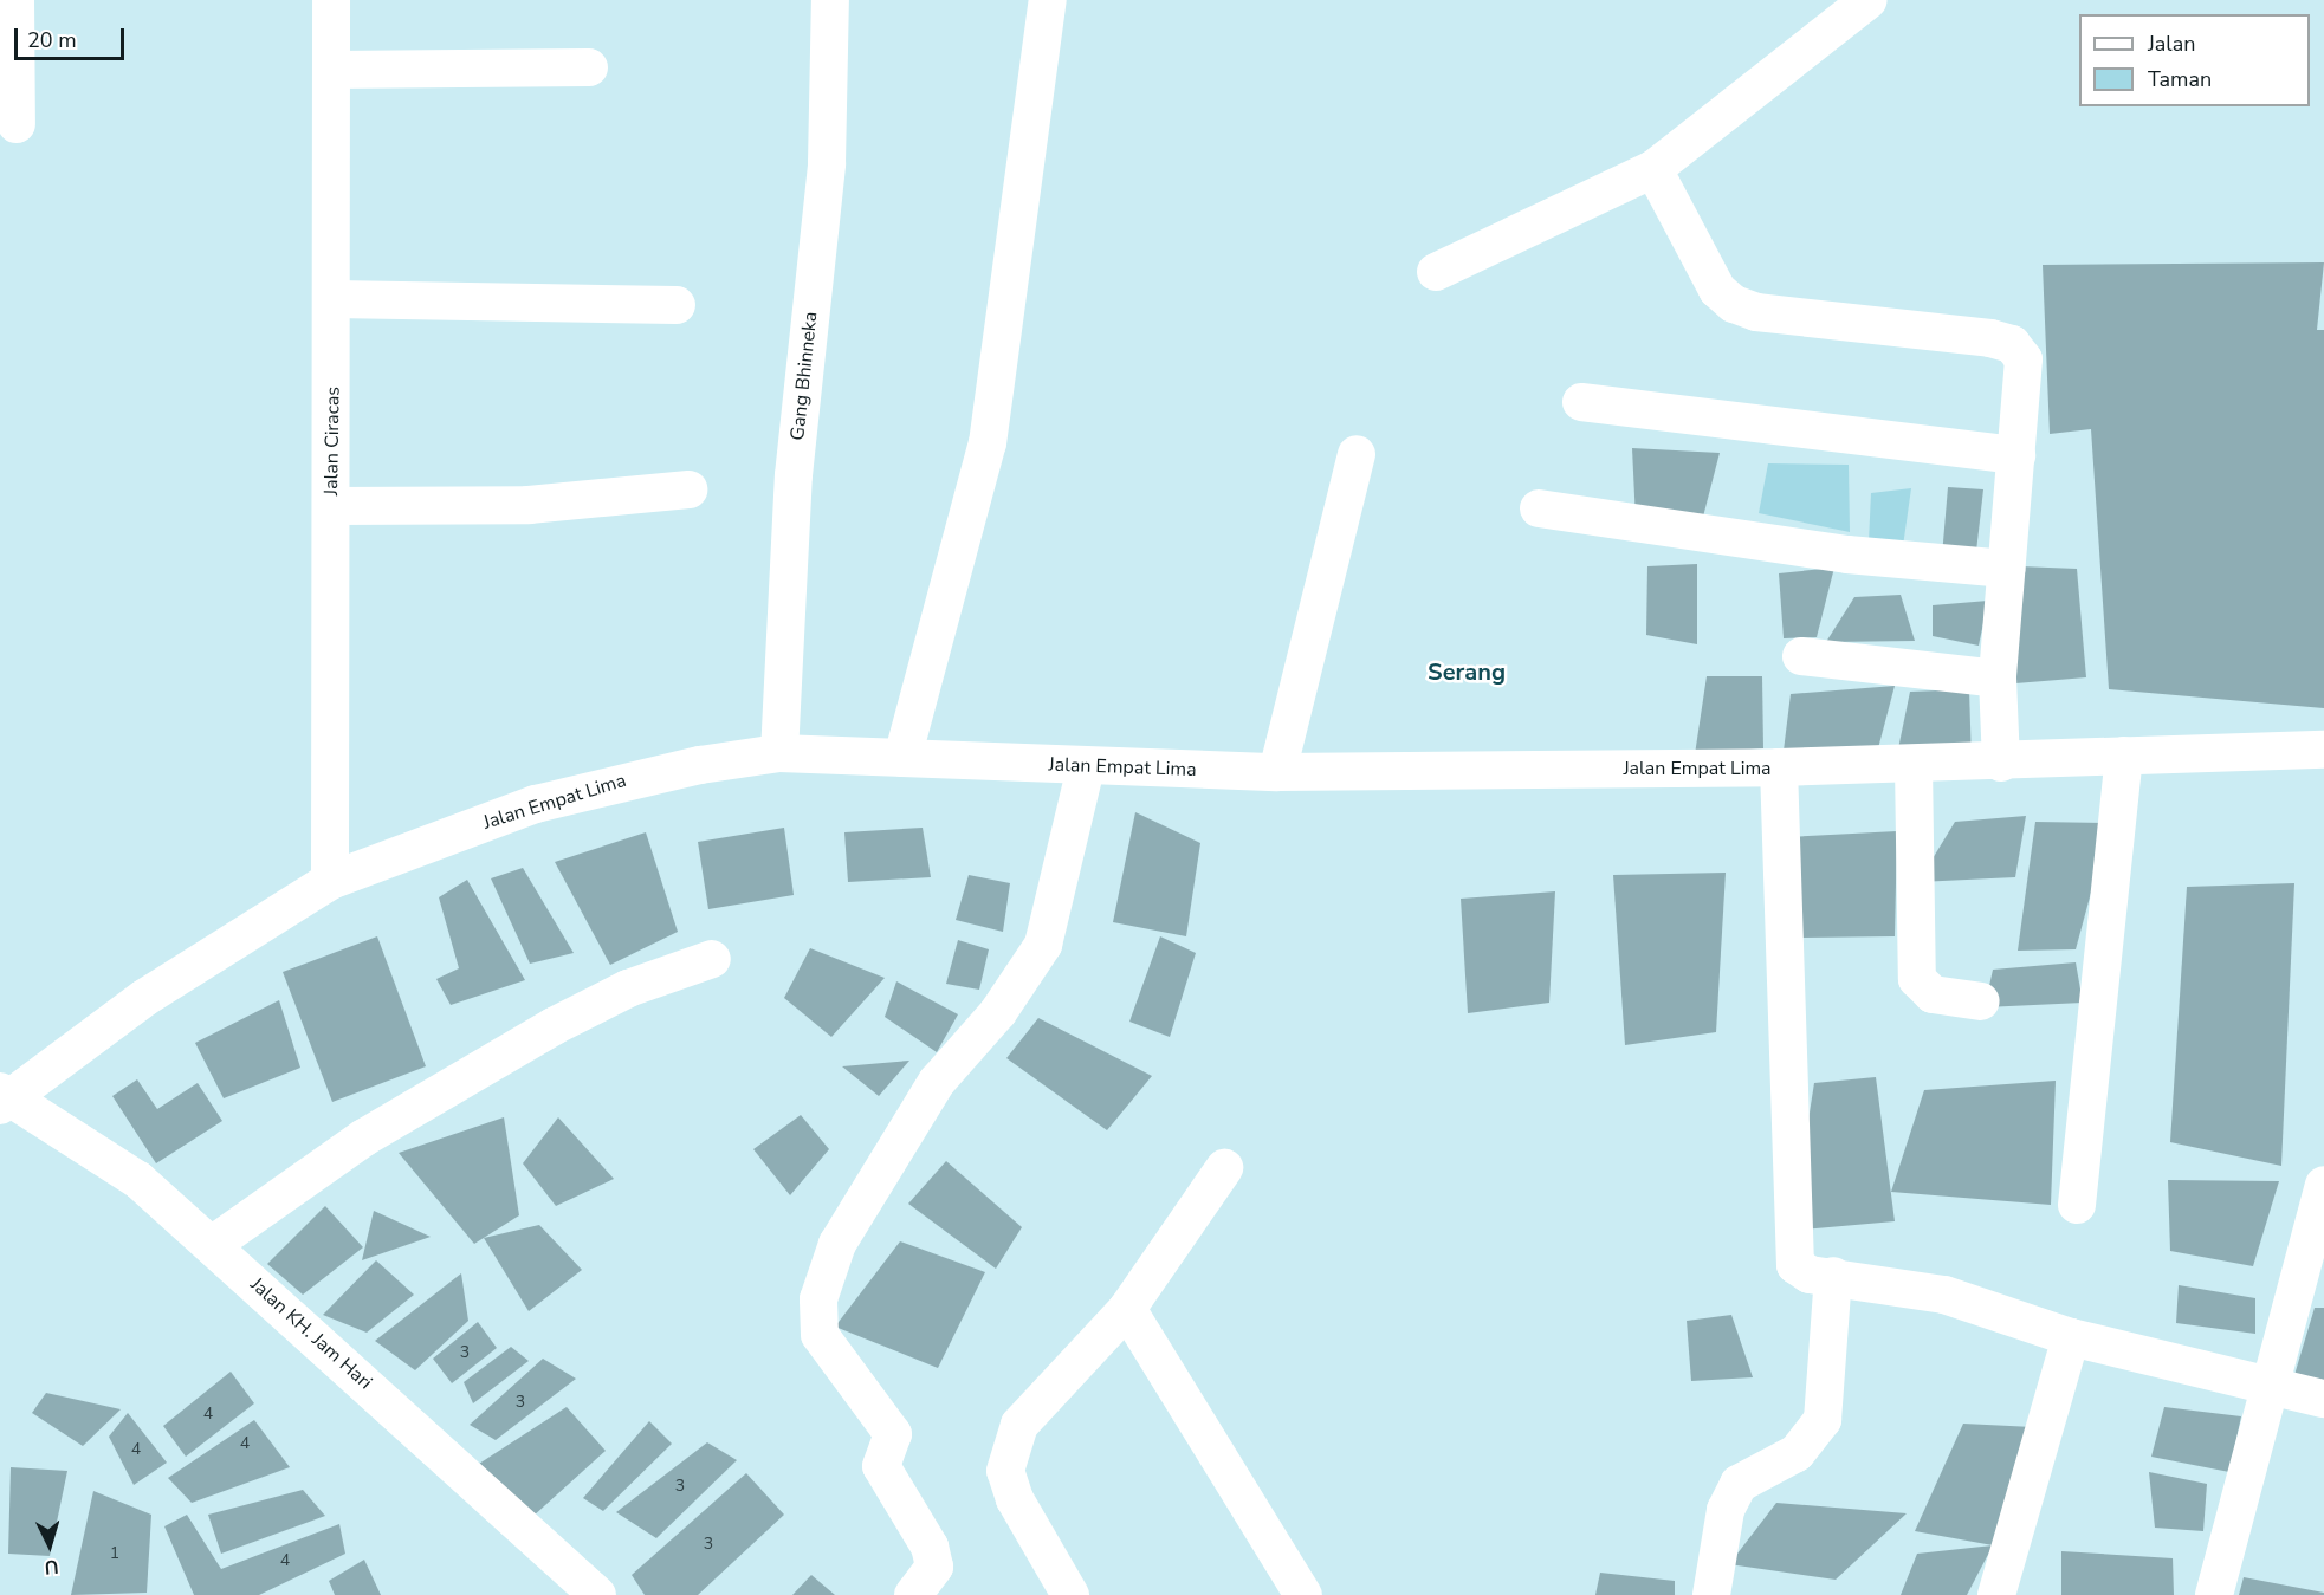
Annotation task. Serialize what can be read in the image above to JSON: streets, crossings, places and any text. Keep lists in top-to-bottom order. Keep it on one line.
{"streets":{"street":["Gang Bhinneka","Jalan Ciracas","Jalan Empat Lima","Jalan KH. Jam Hari"]},"crossings":[["Gang Bhinneka","Jalan Empat Lima"],["Jalan Ciracas","Jalan Empat Lima"],["Jalan Empat Lima","Jalan KH. Jam Hari"]],"districts":["Serang"],"house_numbers":["3","3","4","4","4","3","3","1","4"],"legend":["Jalan","Taman"],"scale_bar":"20 m","north":"bottom"}
